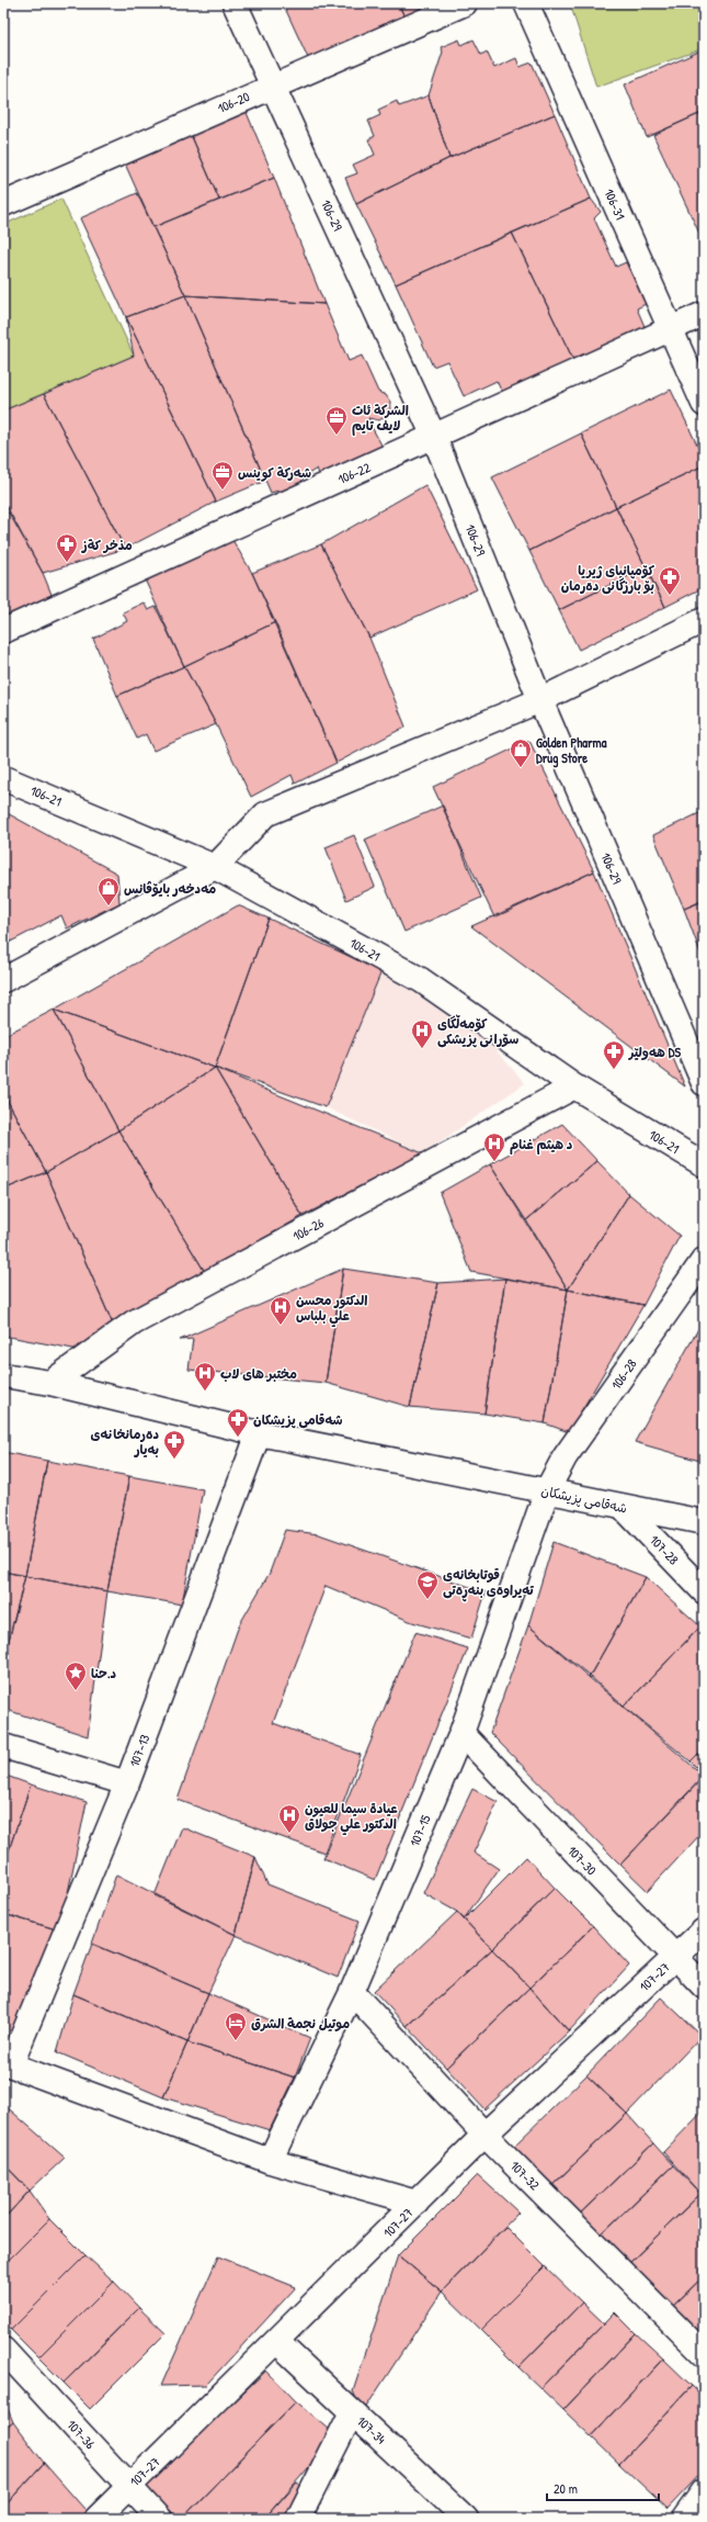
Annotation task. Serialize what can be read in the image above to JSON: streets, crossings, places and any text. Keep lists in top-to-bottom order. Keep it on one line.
{"streets":{"street":["106-20","106-31","106-29","106-22","106-21","106-26","106-28","شەقامی پزیشکان","107-28","107-13","107-15","107-30","107-27","107-32","107-34","107-36"]},"crossings":[["106-20","106-29"],["106-31","106-22"],["106-29","106-22"],["106-21","106-26"],["106-26","شەقامی پزیشکان"],["106-28","شەقامی پزیشکان"],["106-28","107-15"],["شەقامی پزیشکان","107-28"],["شەقامی پزیشکان","107-13"],["شەقامی پزیشکان","107-15"],["107-15","107-30"],["107-15","107-32"],["107-30","107-27"],["107-27","107-32"],["107-27","107-34"],["107-27","107-36"]],"places":{"office":["الشركة ئات لایف تایم","شەرکة كوينس"],"pharmacy":["مذخر كةز","کۆمپانیای ژیریا بۆ بارزگانی دەرمان","هەولێر DS","شەقامی پزیشکان","دەرمانخانەی بەیار"],"shop":["Golden Pharma Drug Store","مەدخەر بایۆڤانس"],"hospital":["کۆمەڵگای سۆرانی پزیشکی","د هيثم غنام","الدكتور محسن علي بلباس","مختبر هاى لاب","عيادة سيما للعيون الدكتور علي جولاق"],"school or university":["قوتابخانه‌ی ته‌یراوه‌ی بنه‌ڕه‌تی"],"place":["د.حنا"],"hotel":["موتيل نجمة الشرق"]},"scale_bar":"20 m"}
